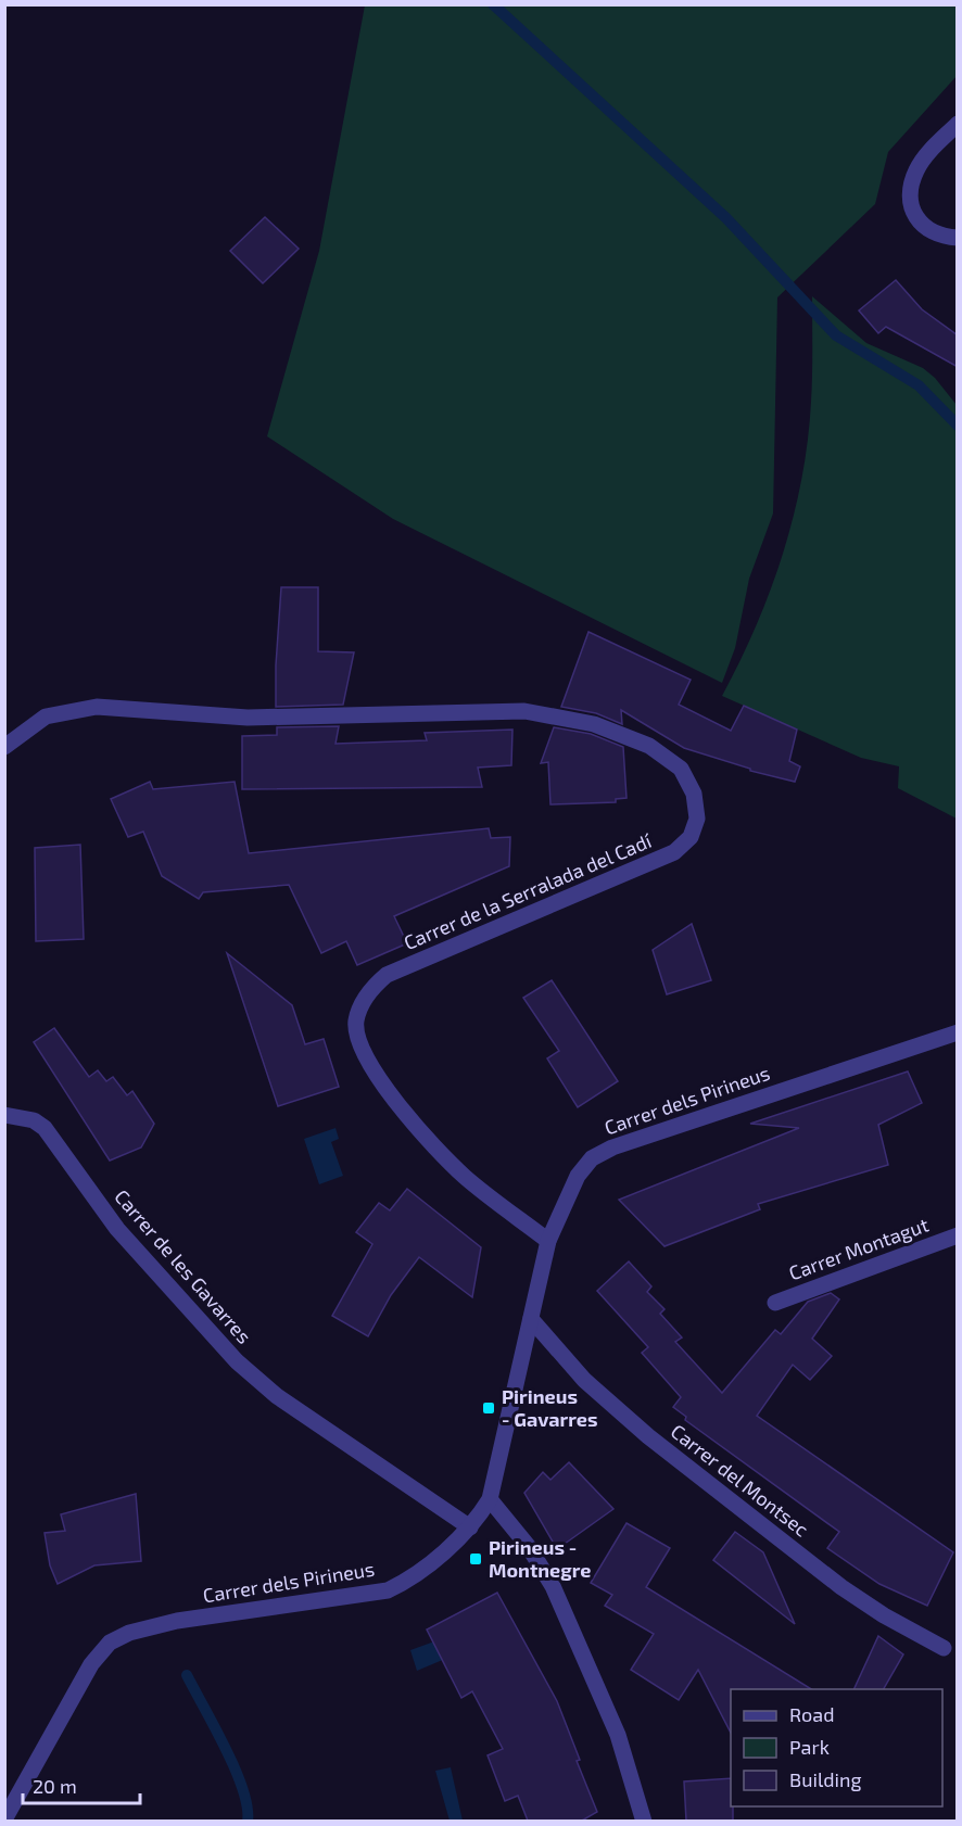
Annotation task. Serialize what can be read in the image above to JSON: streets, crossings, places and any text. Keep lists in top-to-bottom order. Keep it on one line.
{"streets":{"street":["Carrer de la Serralada del Cadí","Carrer dels Pirineus","Carrer Montagut","Carrer de les Gavarres","Carrer del Montsec"]},"crossings":[["Carrer de la Serralada del Cadí","Carrer dels Pirineus"],["Carrer dels Pirineus","Carrer de les Gavarres"],["Carrer dels Pirineus","Carrer del Montsec"]],"places":{"transit":["Pirineus - Gavarres","Pirineus - Montnegre"]},"legend":["Road","Park","Building"],"scale_bar":"20 m"}
